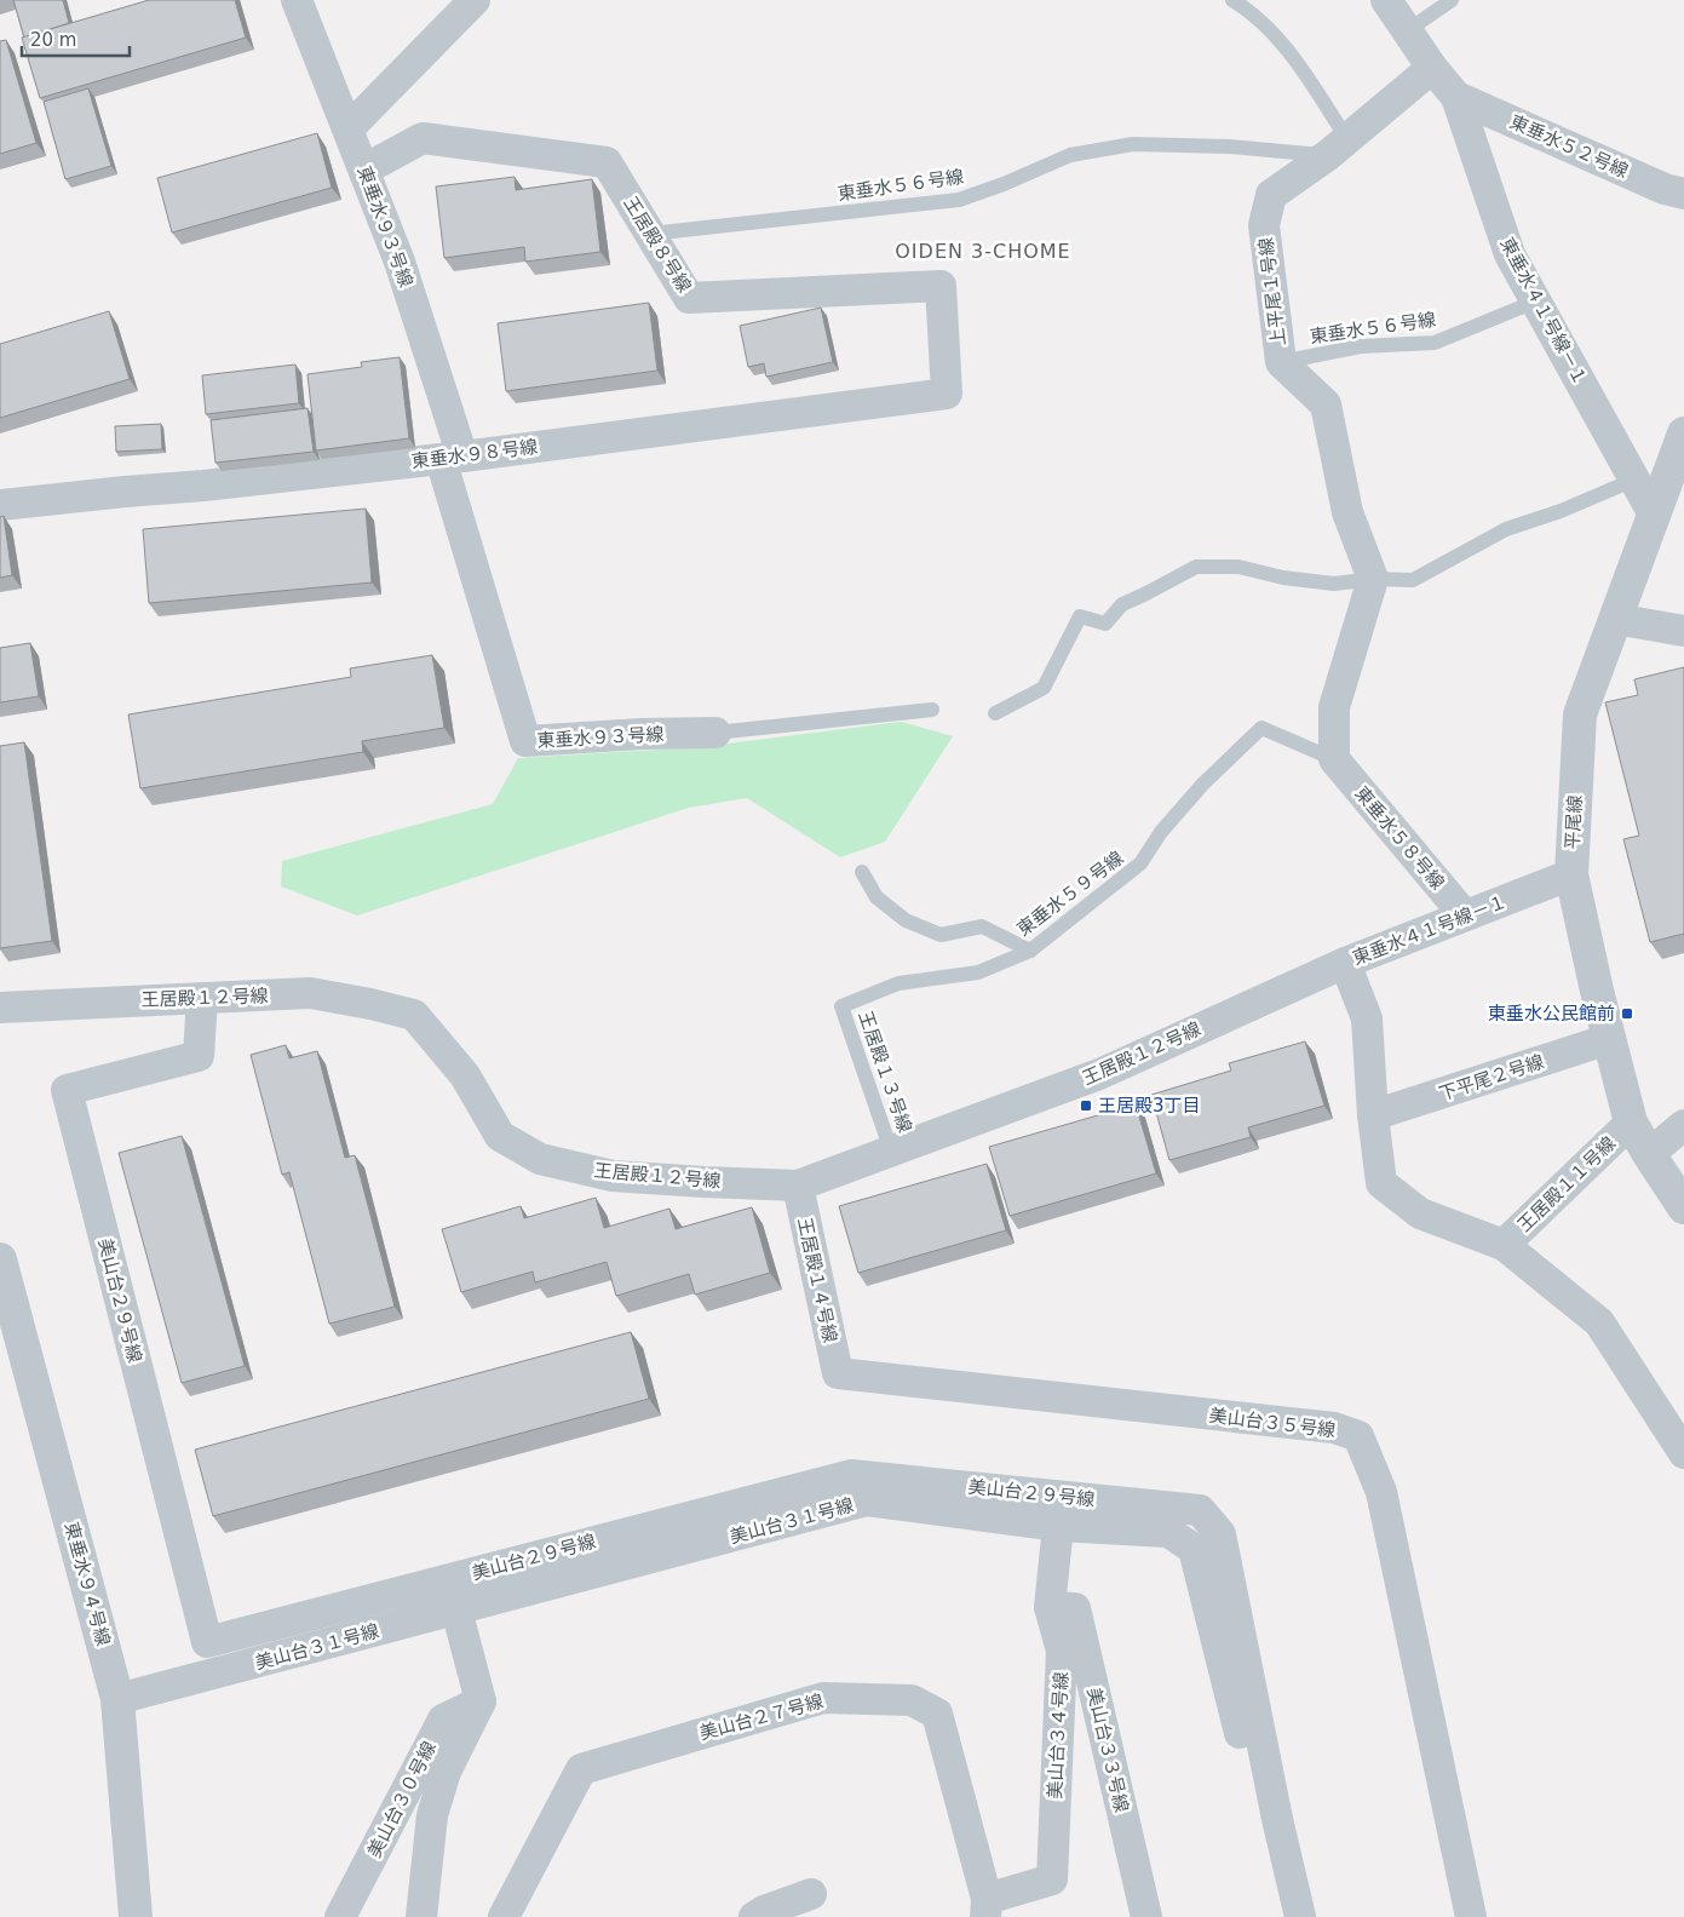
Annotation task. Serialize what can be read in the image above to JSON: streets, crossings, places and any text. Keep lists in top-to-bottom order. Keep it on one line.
{"streets":{"street":["東垂水５２号線","東垂水９３号線","王居殿８号線","上平尾１号線","東垂水４１号線－１","東垂水９８号線","平尾線","東垂水５８号線","王居殿１２号線","下平尾２号線","王居殿１１号線","王居殿１４号線","美山台２９号線","美山台３５号線","美山台３１号線","東垂水９４号線","美山台２７号線","美山台３４号線","美山台３３号線","美山台３０号線"],"lane":["東垂水５６号線","東垂水５９号線","王居殿１３号線"]},"crossings":[["東垂水５２号線","東垂水４１号線－１"],["東垂水５６号線","王居殿８号線"],["東垂水５６号線","上平尾１号線"],["東垂水５６号線","東垂水４１号線－１"],["東垂水９３号線","王居殿８号線"],["東垂水９３号線","東垂水９８号線"],["王居殿８号線","東垂水９８号線"],["東垂水４１号線－１","平尾線"],["東垂水４１号線－１","東垂水５８号線"],["東垂水４１号線－１","王居殿１２号線"],["東垂水４１号線－１","下平尾２号線"],["東垂水４１号線－１","王居殿１１号線"],["平尾線","下平尾２号線"],["平尾線","王居殿１１号線"],["東垂水５８号線","東垂水５９号線"],["東垂水５９号線","王居殿１３号線"],["王居殿１２号線","王居殿１３号線"],["王居殿１２号線","王居殿１４号線"],["王居殿１２号線","美山台２９号線"],["王居殿１４号線","美山台３５号線"],["美山台２９号線","美山台３１号線"],["美山台３１号線","東垂水９４号線"],["美山台３１号線","美山台３４号線"],["美山台２７号線","美山台３４号線"],["美山台３４号線","美山台３３号線"]],"districts":["OIDEN 3-CHOME"],"places":{"transit":["東垂水公民館前","王居殿3丁目"]},"scale_bar":"20 m"}
